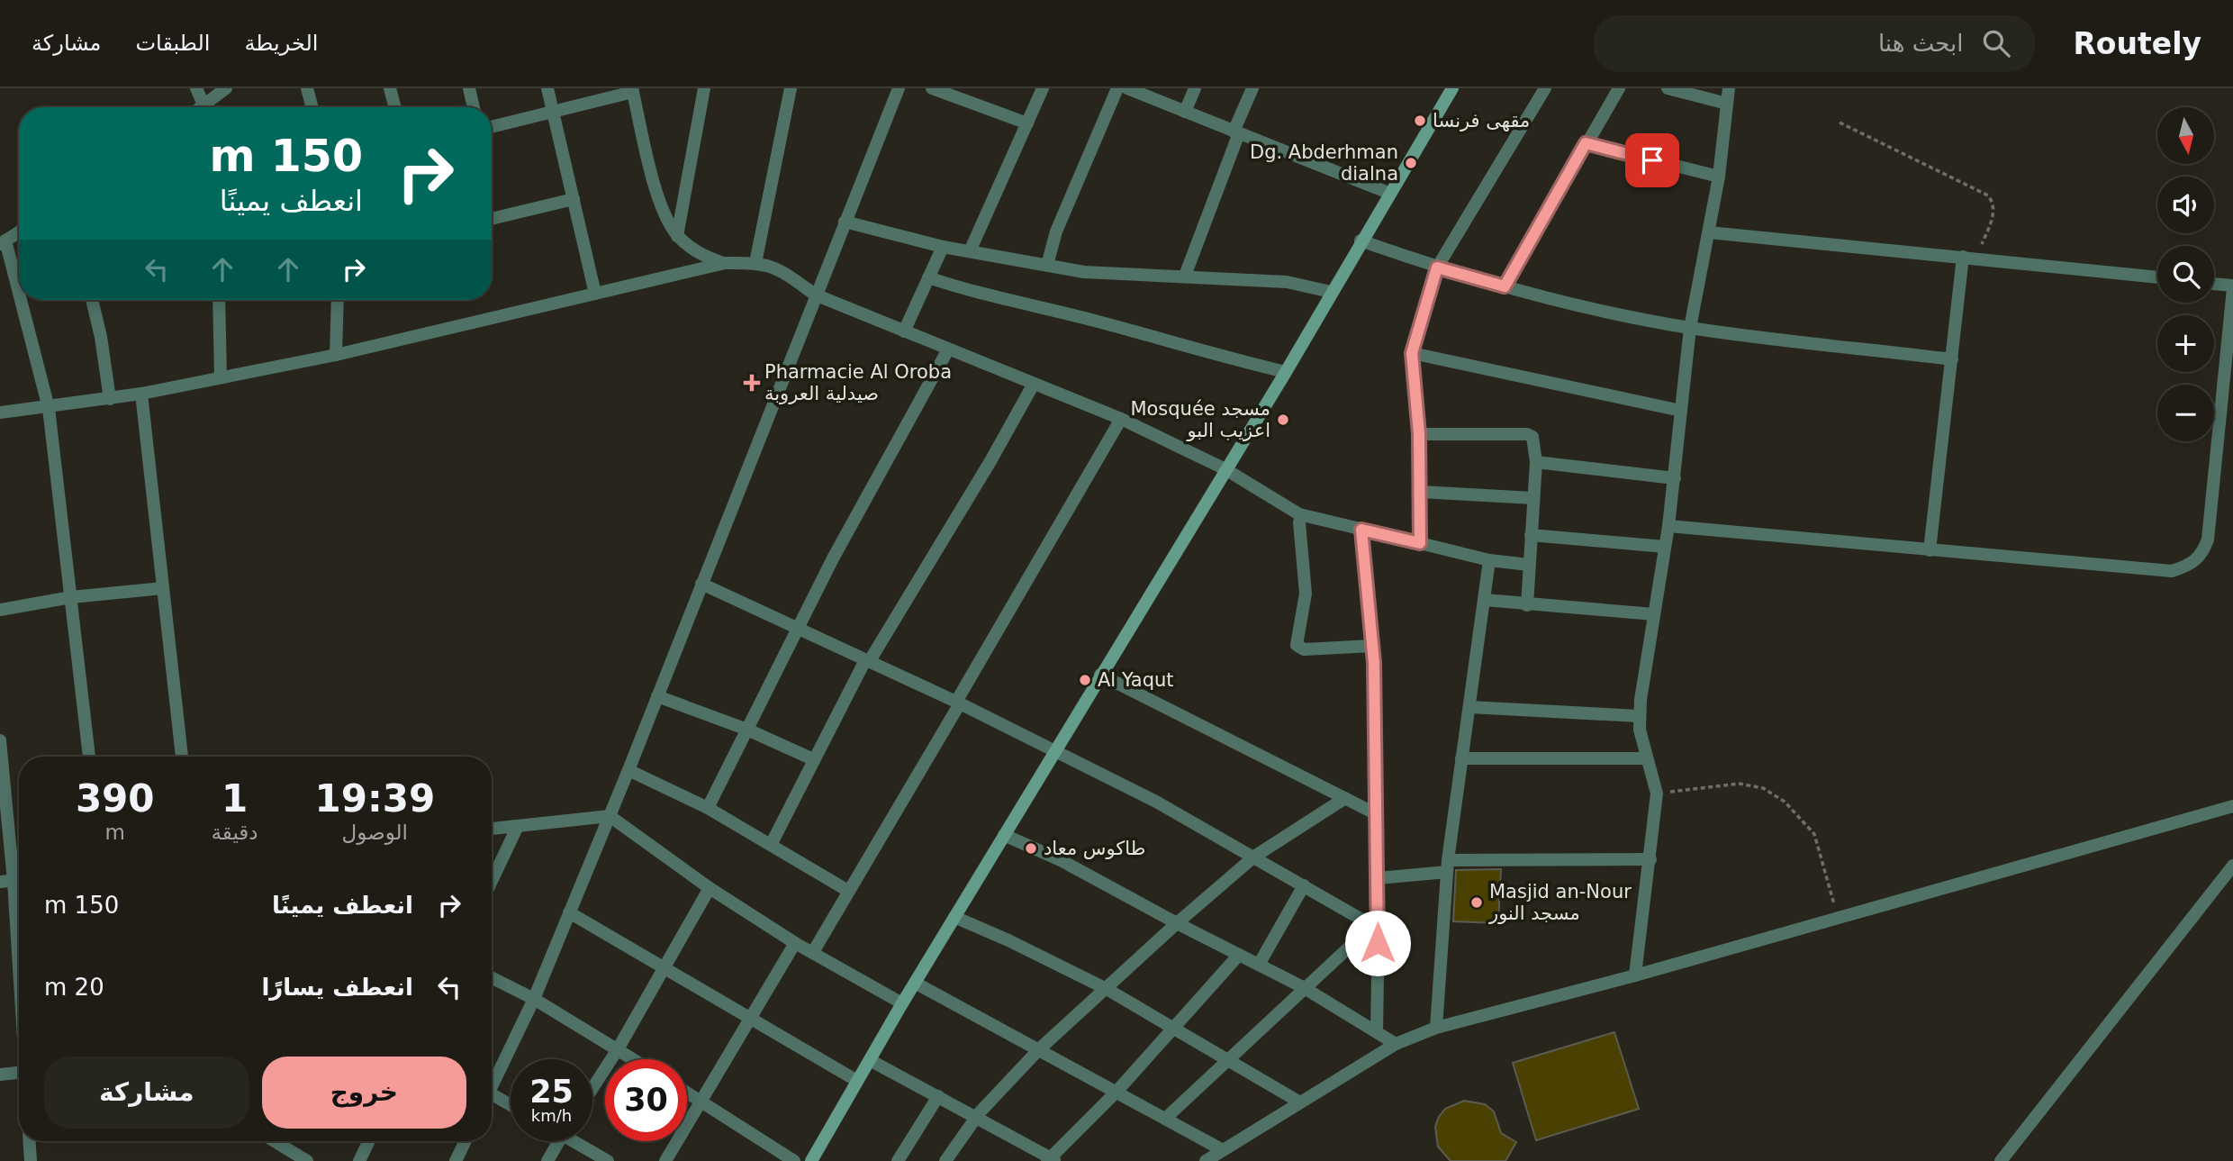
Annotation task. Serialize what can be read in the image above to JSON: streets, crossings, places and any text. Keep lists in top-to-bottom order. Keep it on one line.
{"places":{"other":["مقهى فرنسا","Dg. Abderhman dialna","Mosquée مسجد اعزيب البو","Al Yaqut","طاكوس معاد","Masjid an-Nour مسجد النور"],"health":["Pharmacie Al Oroba صيدلية العروبة"]},"north":"bottom","page":{"header":"Routely","search":"ابحث هنا","nav":["الخريطة","الطبقات","مشاركة"],"map_buttons":["+","−"],"turn":["150 m","انعطف يمينًا"],"eta":["19:39","الوصول","1","دقيقة","390","m"],"list":[{"name":"انعطف يمينًا","value":"150 m"},{"name":"انعطف يسارًا","value":"20 m"}],"buttons":["خروج","مشاركة"],"speed":"25 km/h","limit":"30"}}
